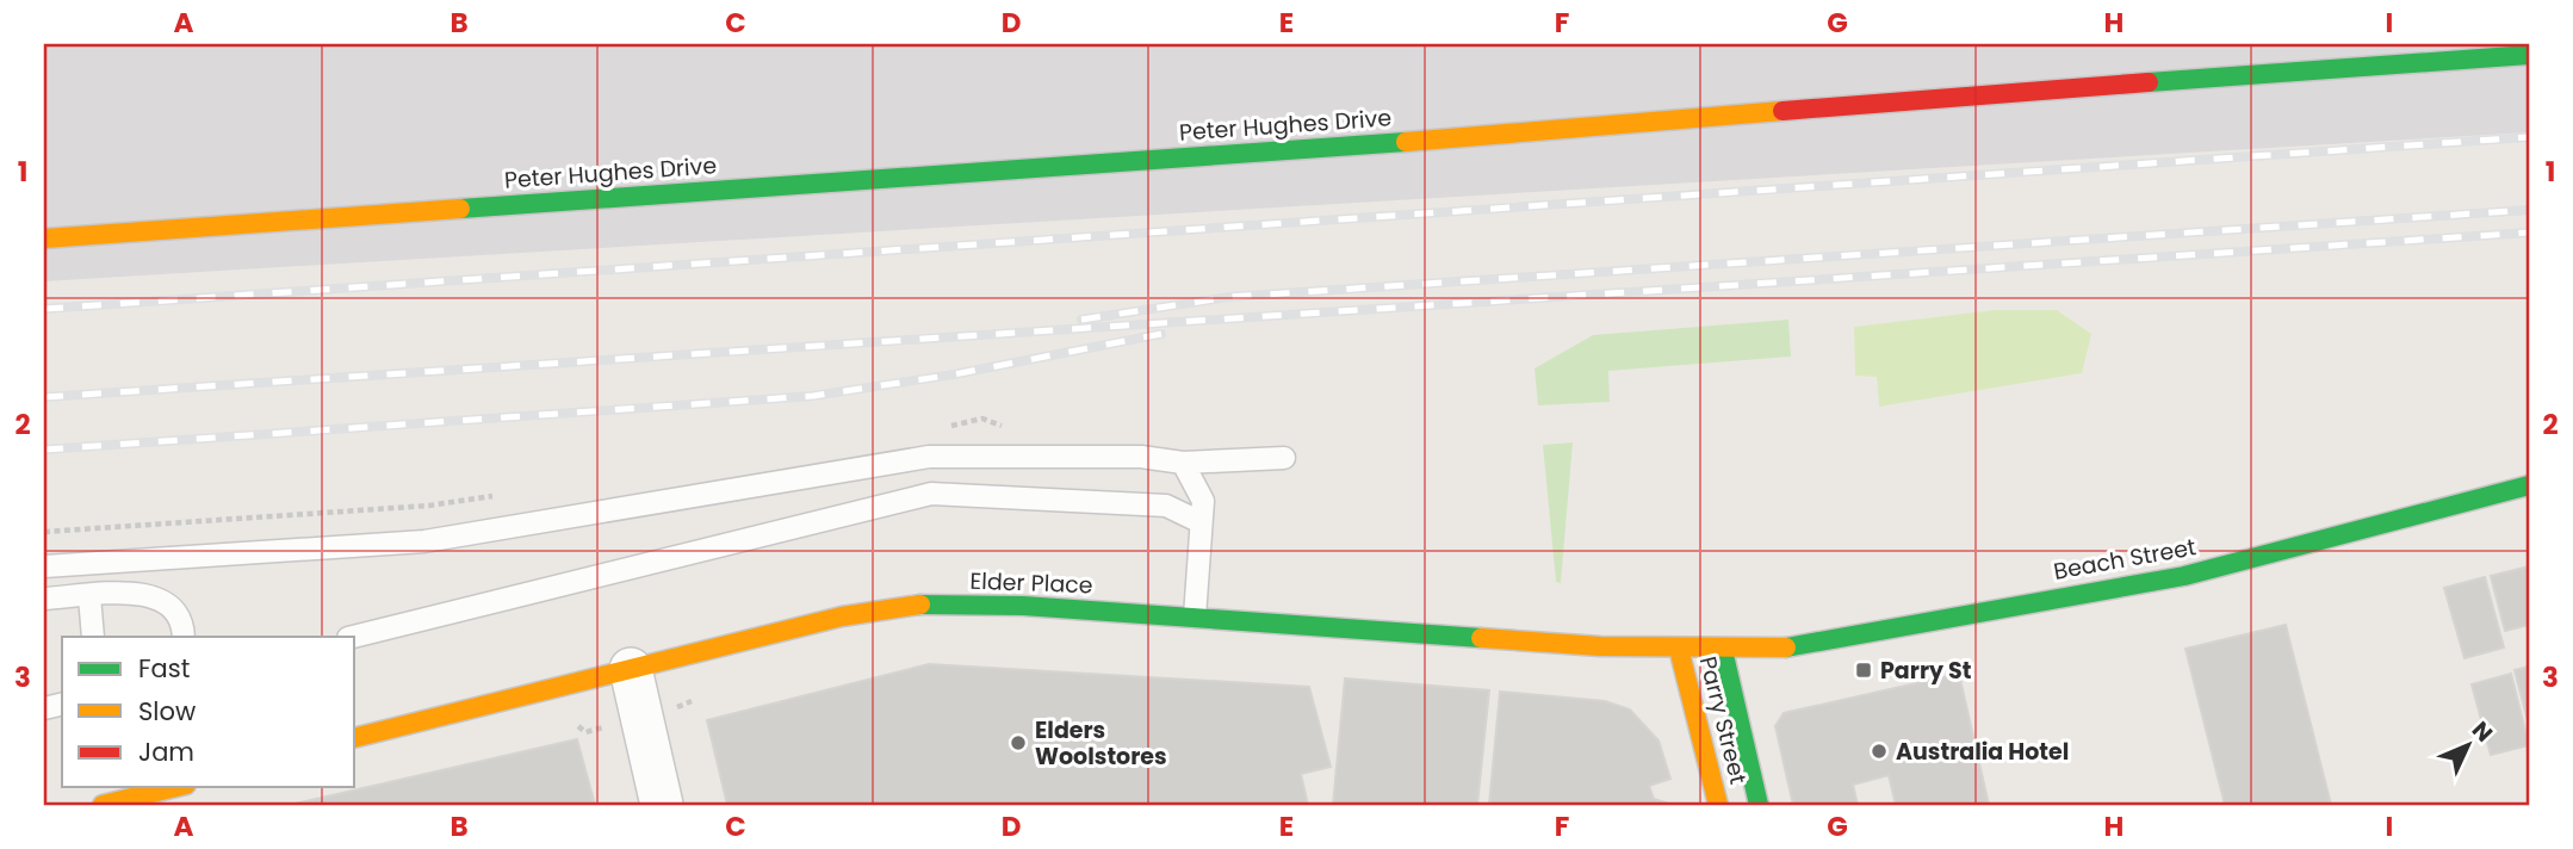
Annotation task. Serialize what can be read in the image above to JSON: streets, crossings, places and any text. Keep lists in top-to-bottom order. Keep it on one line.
{"streets":{"street":["Peter Hughes Drive","Beach Street","Elder Place","Parry Street"]},"crossings":[["Beach Street","Elder Place"],["Beach Street","Parry Street"],["Elder Place","Parry Street"]],"places":{"transit":["Parry St"],"other":["Elders Woolstores","Australia Hotel"]},"legend":["Fast","Slow","Jam"],"north":"top right","grid":{"columns":["A","B","C","D","E","F","G","H","I"],"rows":["1","2","3"]}}
